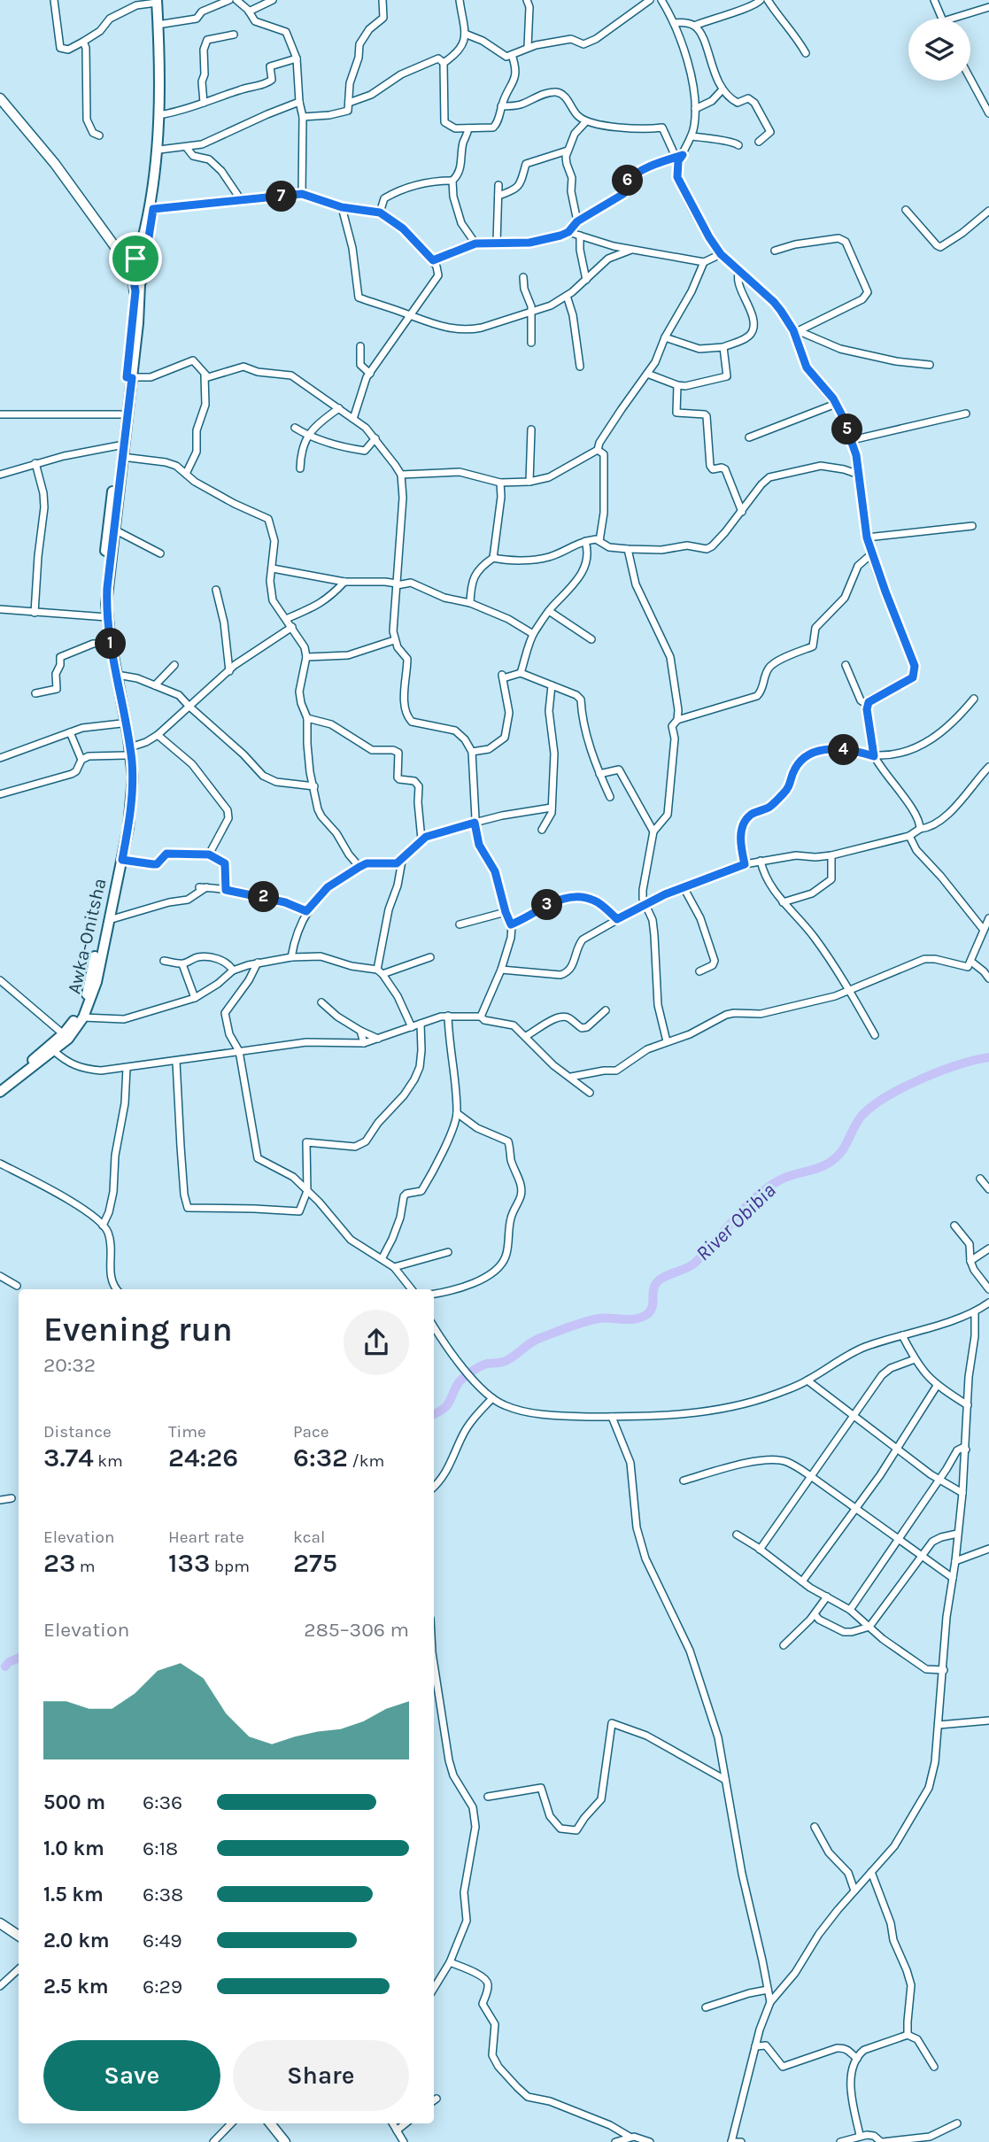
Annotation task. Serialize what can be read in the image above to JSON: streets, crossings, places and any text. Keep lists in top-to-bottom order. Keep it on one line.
{"streets":{"main road":["Awka-Onitsha"]},"water":["River Obibia"],"page":{"pins":["6","7","5","1","4","2","3"],"heading":["Evening run","20:32"],"stats":[["Distance","3.74 km"],["Time","24:26"],["Pace","6:32 /km"],["Elevation","23 m"],["Heart rate","133 bpm"],["kcal","275"]],"chart":["Elevation","285–306 m"],"list":[{"name":"500 m","note":"6:36"},{"name":"1.0 km","note":"6:18"},{"name":"1.5 km","note":"6:38"},{"name":"2.0 km","note":"6:49"},{"name":"2.5 km","note":"6:29"}],"buttons":["Save","Share"]}}
